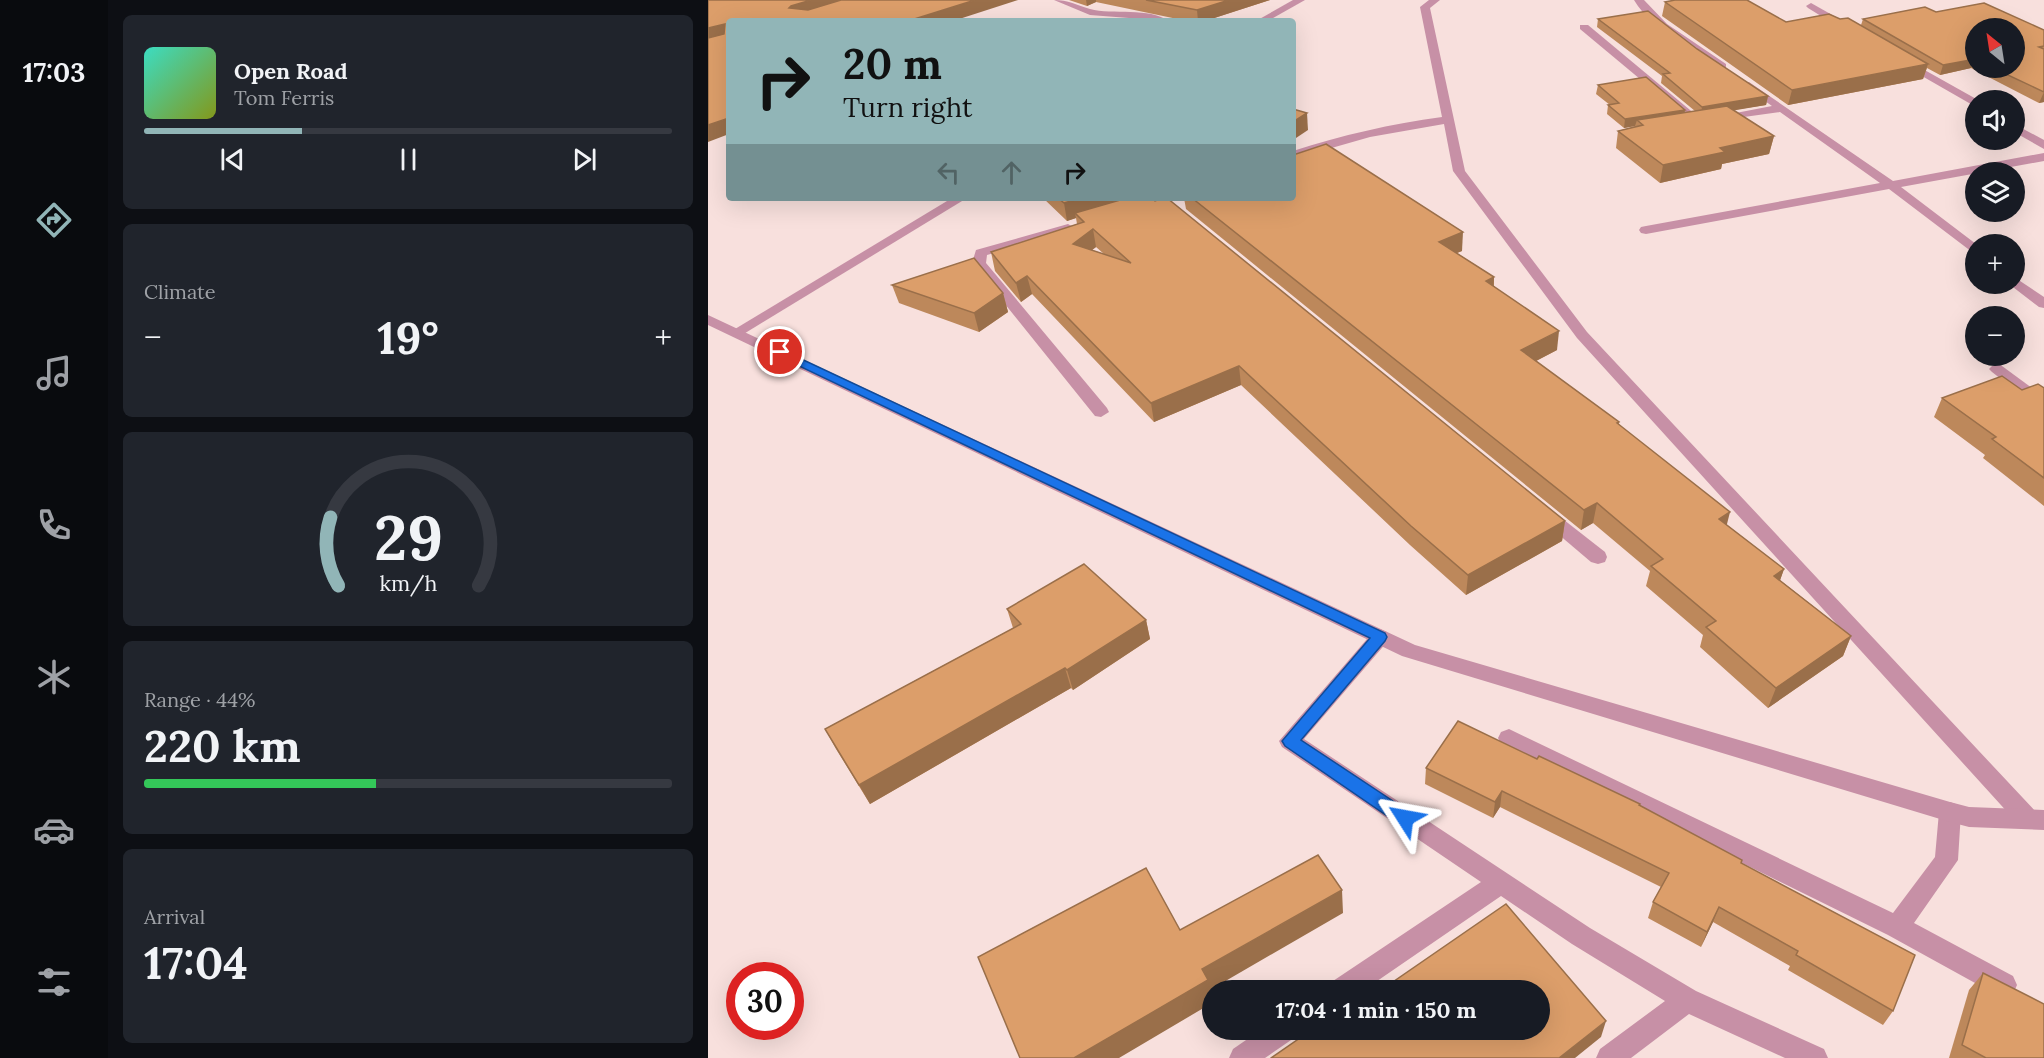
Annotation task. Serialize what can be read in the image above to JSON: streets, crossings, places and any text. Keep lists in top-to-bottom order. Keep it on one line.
{"north":"top left","page":{"tabs":"17:03","map_buttons":["+","−"],"turn":["20 m","Turn right"],"song":["Open Road","Tom Ferris"],"tile":["Climate",["Range · 44%","220 km"],["Arrival","17:04"]],"heat":["−","19°","+"],"limit":"30","trip":"17:04 · 1 min · 150 m","gauge":["29","km/h"]}}
